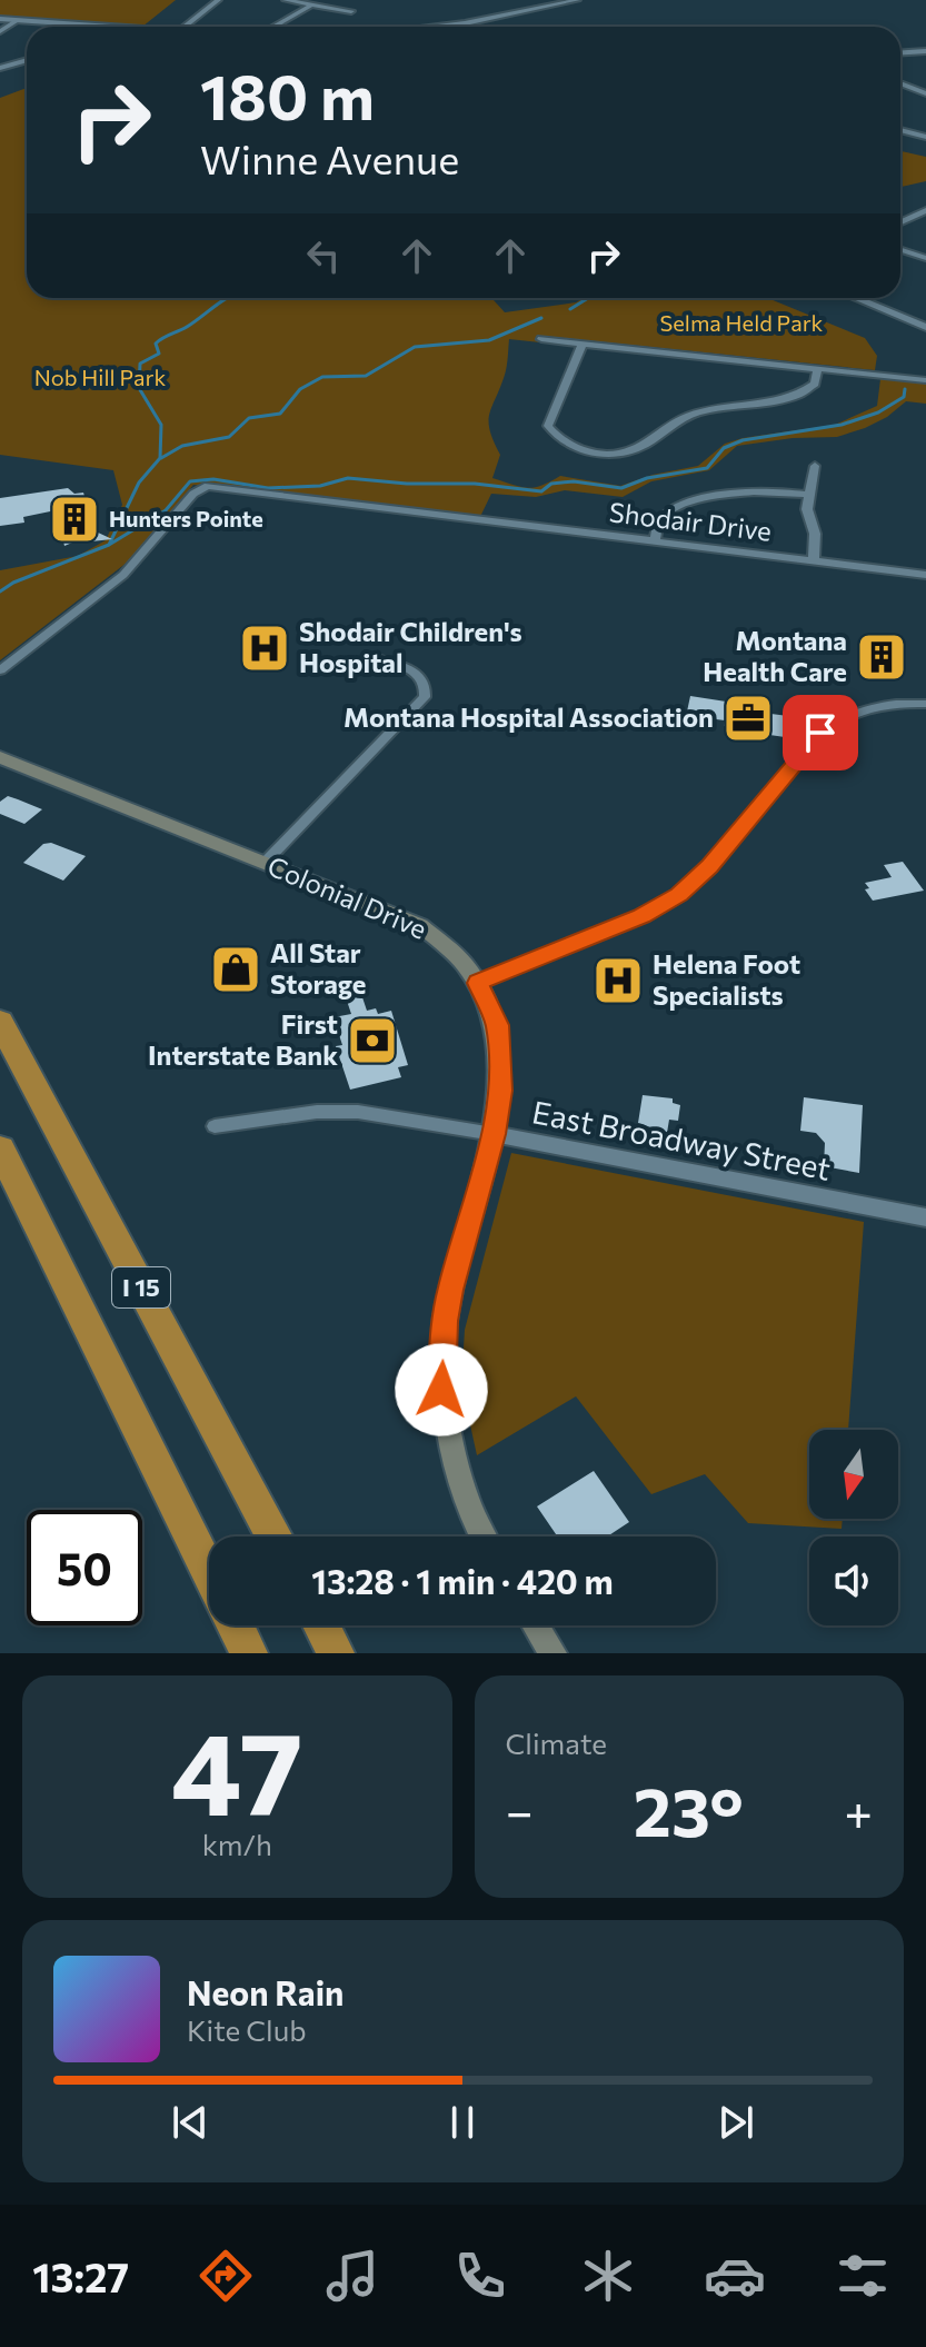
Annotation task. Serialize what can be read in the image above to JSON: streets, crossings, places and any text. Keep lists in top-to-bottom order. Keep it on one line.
{"streets":{"highway":["I 15"],"main road":["Colonial Drive"],"street":["Shodair Drive","East Broadway Street"]},"crossings":[["Colonial Drive","East Broadway Street"]],"parks":["Selma Held Park","Nob Hill Park"],"places":{"building":["Hunters Pointe","Montana Health Care"],"hospital":["Shodair Children's Hospital","Helena Foot Specialists"],"office":["Montana Hospital Association"],"shop":["All Star Storage"],"bank":["First Interstate Bank"]},"north":"bottom","page":{"turn":["180 m","Winne Avenue"],"limit":"50","trip":"13:28 · 1 min · 420 m","tile":[["47","km/h"],"Climate"],"heat":["−","23°","+"],"song":["Neon Rain","Kite Club"],"tabs":"13:27"}}
